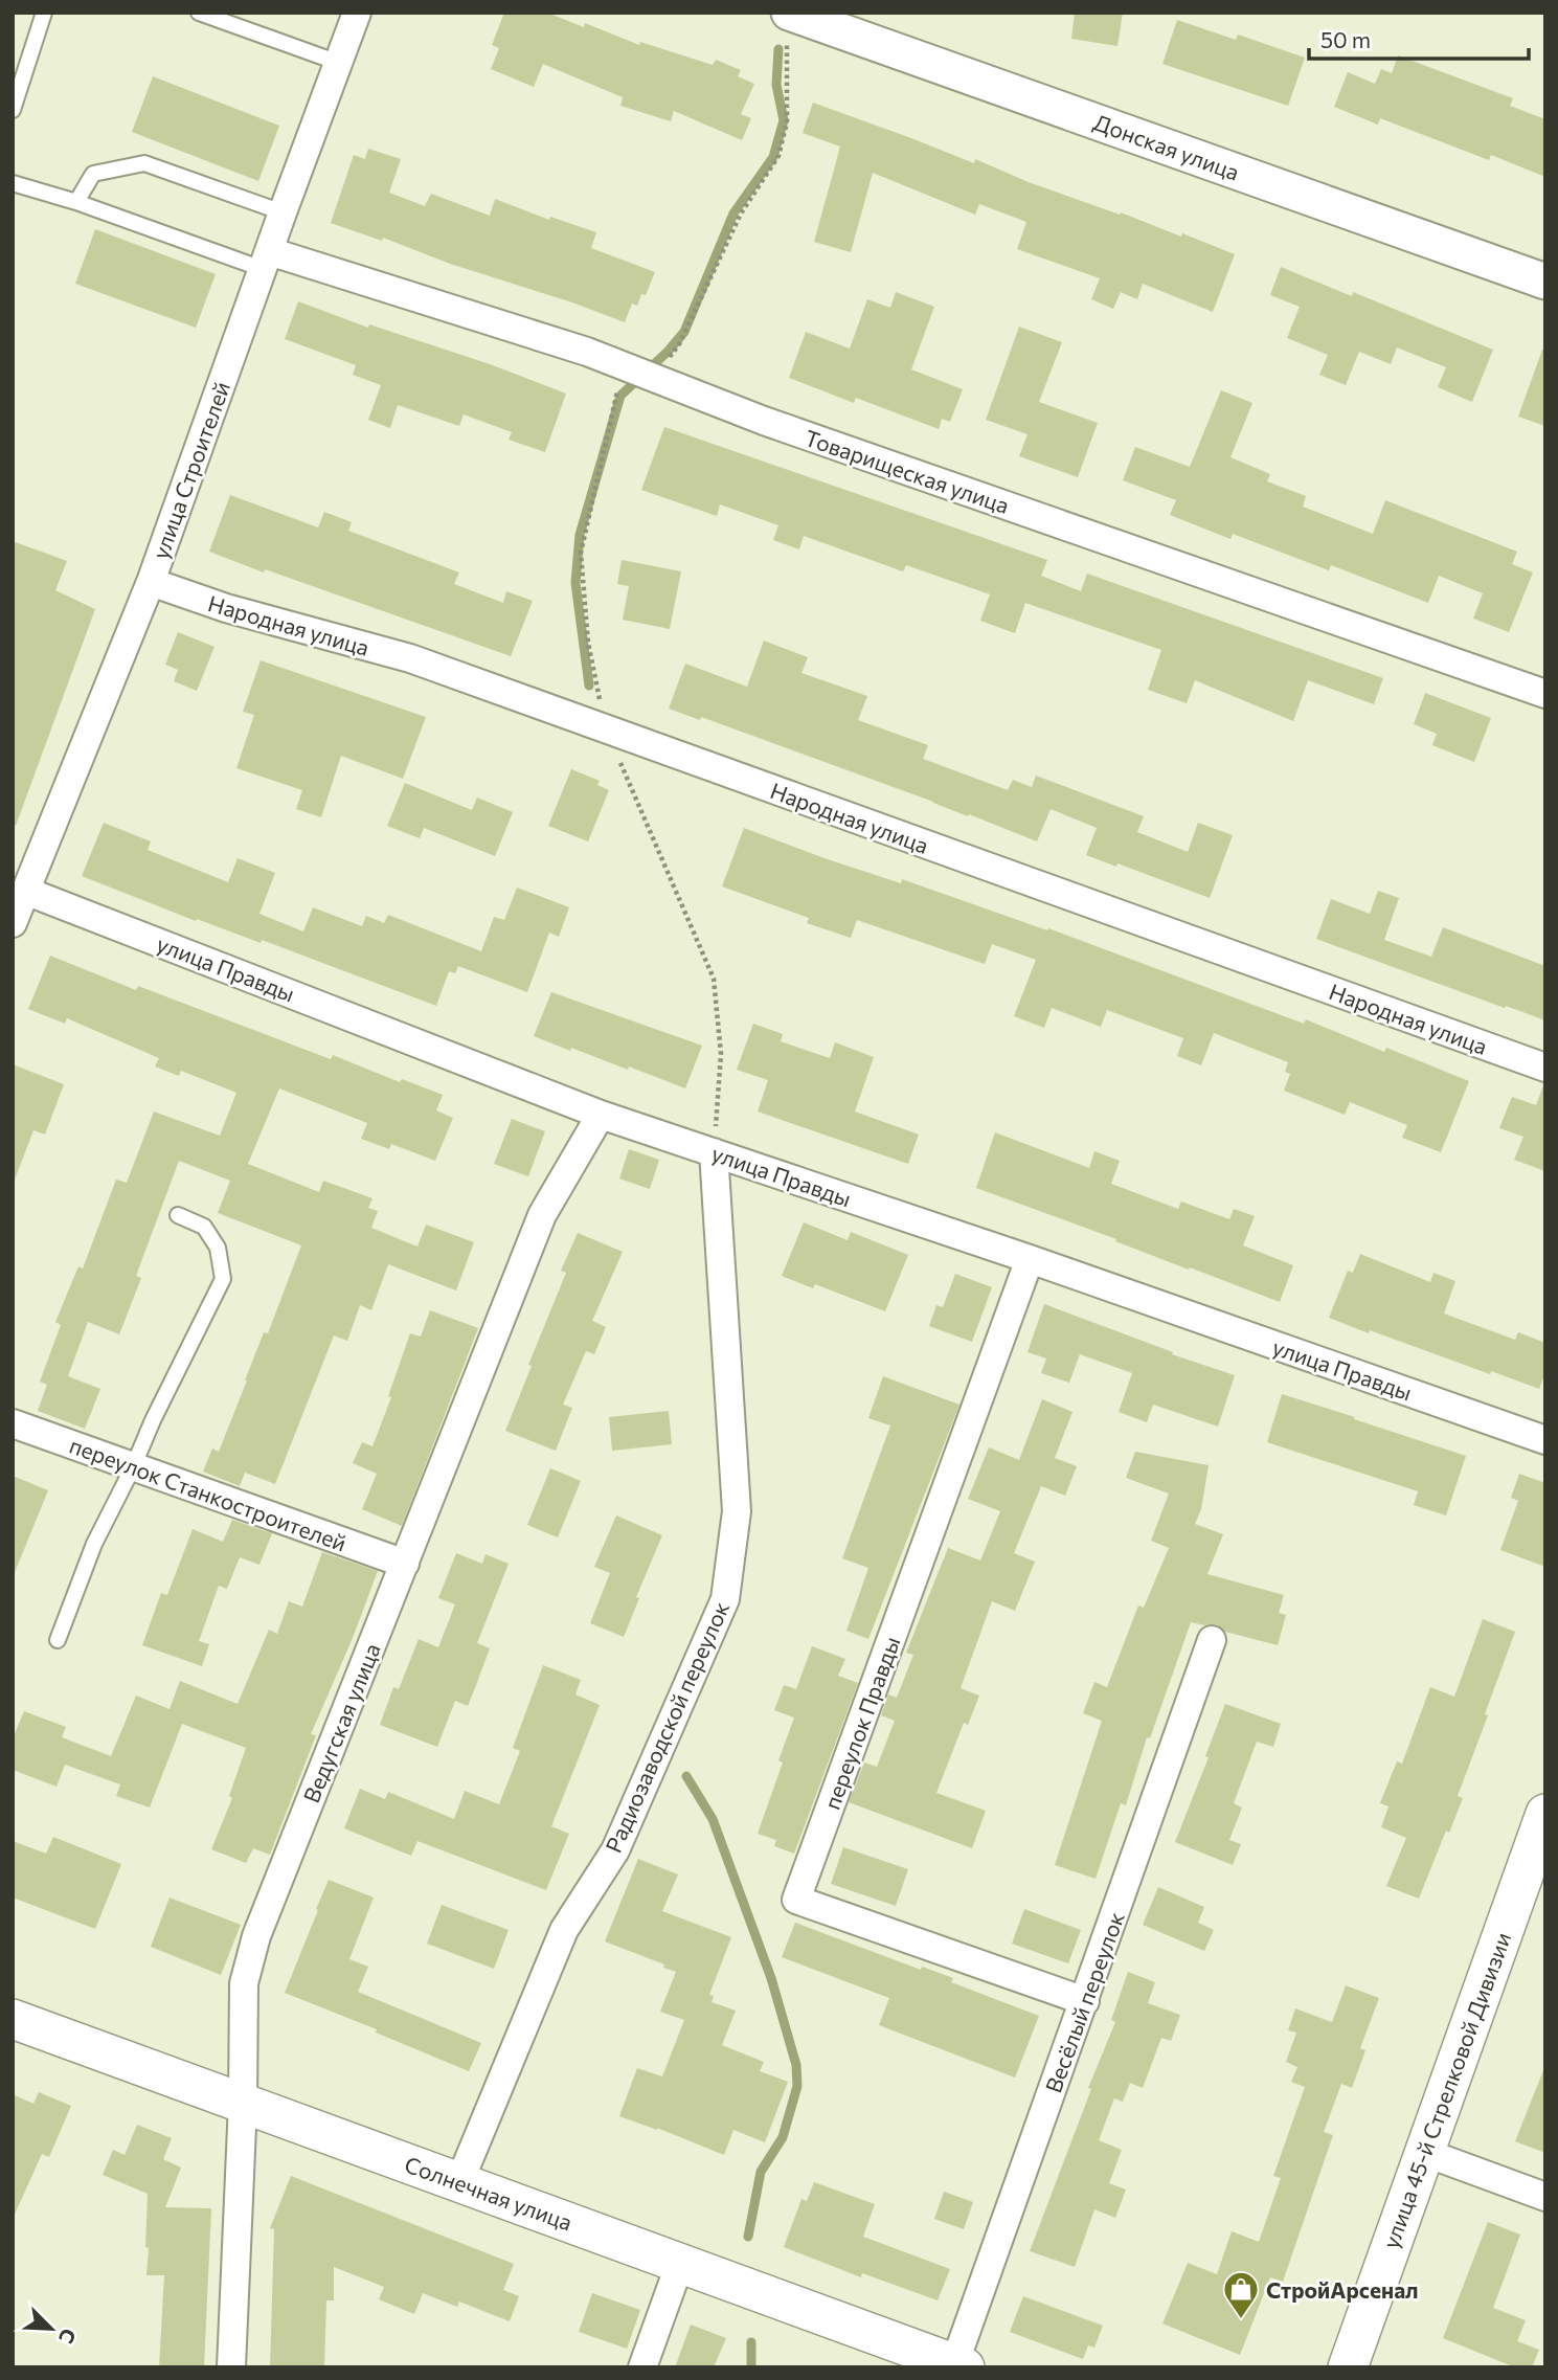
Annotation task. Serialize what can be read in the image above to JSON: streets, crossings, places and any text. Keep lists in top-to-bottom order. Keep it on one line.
{"streets":{"main road":["улица 45-й Стрелковой Дивизии","Солнечная улица"],"street":["Донская улица","улица Строителей","Товарищеская улица","Народная улица","улица Правды","переулок Станкостроителей","Ведугская улица","переулок Правды","Радиозаводской переулок","Весёлый переулок"]},"crossings":[["улица Строителей","Товарищеская улица"],["улица Строителей","Народная улица"],["улица Строителей","улица Правды"],["улица Правды","Ведугская улица"],["улица Правды","переулок Правды"],["улица Правды","Радиозаводской переулок"],["переулок Станкостроителей","Ведугская улица"],["Ведугская улица","Солнечная улица"],["переулок Правды","Весёлый переулок"],["Радиозаводской переулок","Солнечная улица"],["Весёлый переулок","Солнечная улица"]],"places":{"shop":["СтройАрсенал"]},"scale_bar":"50 m","north":"bottom right"}
